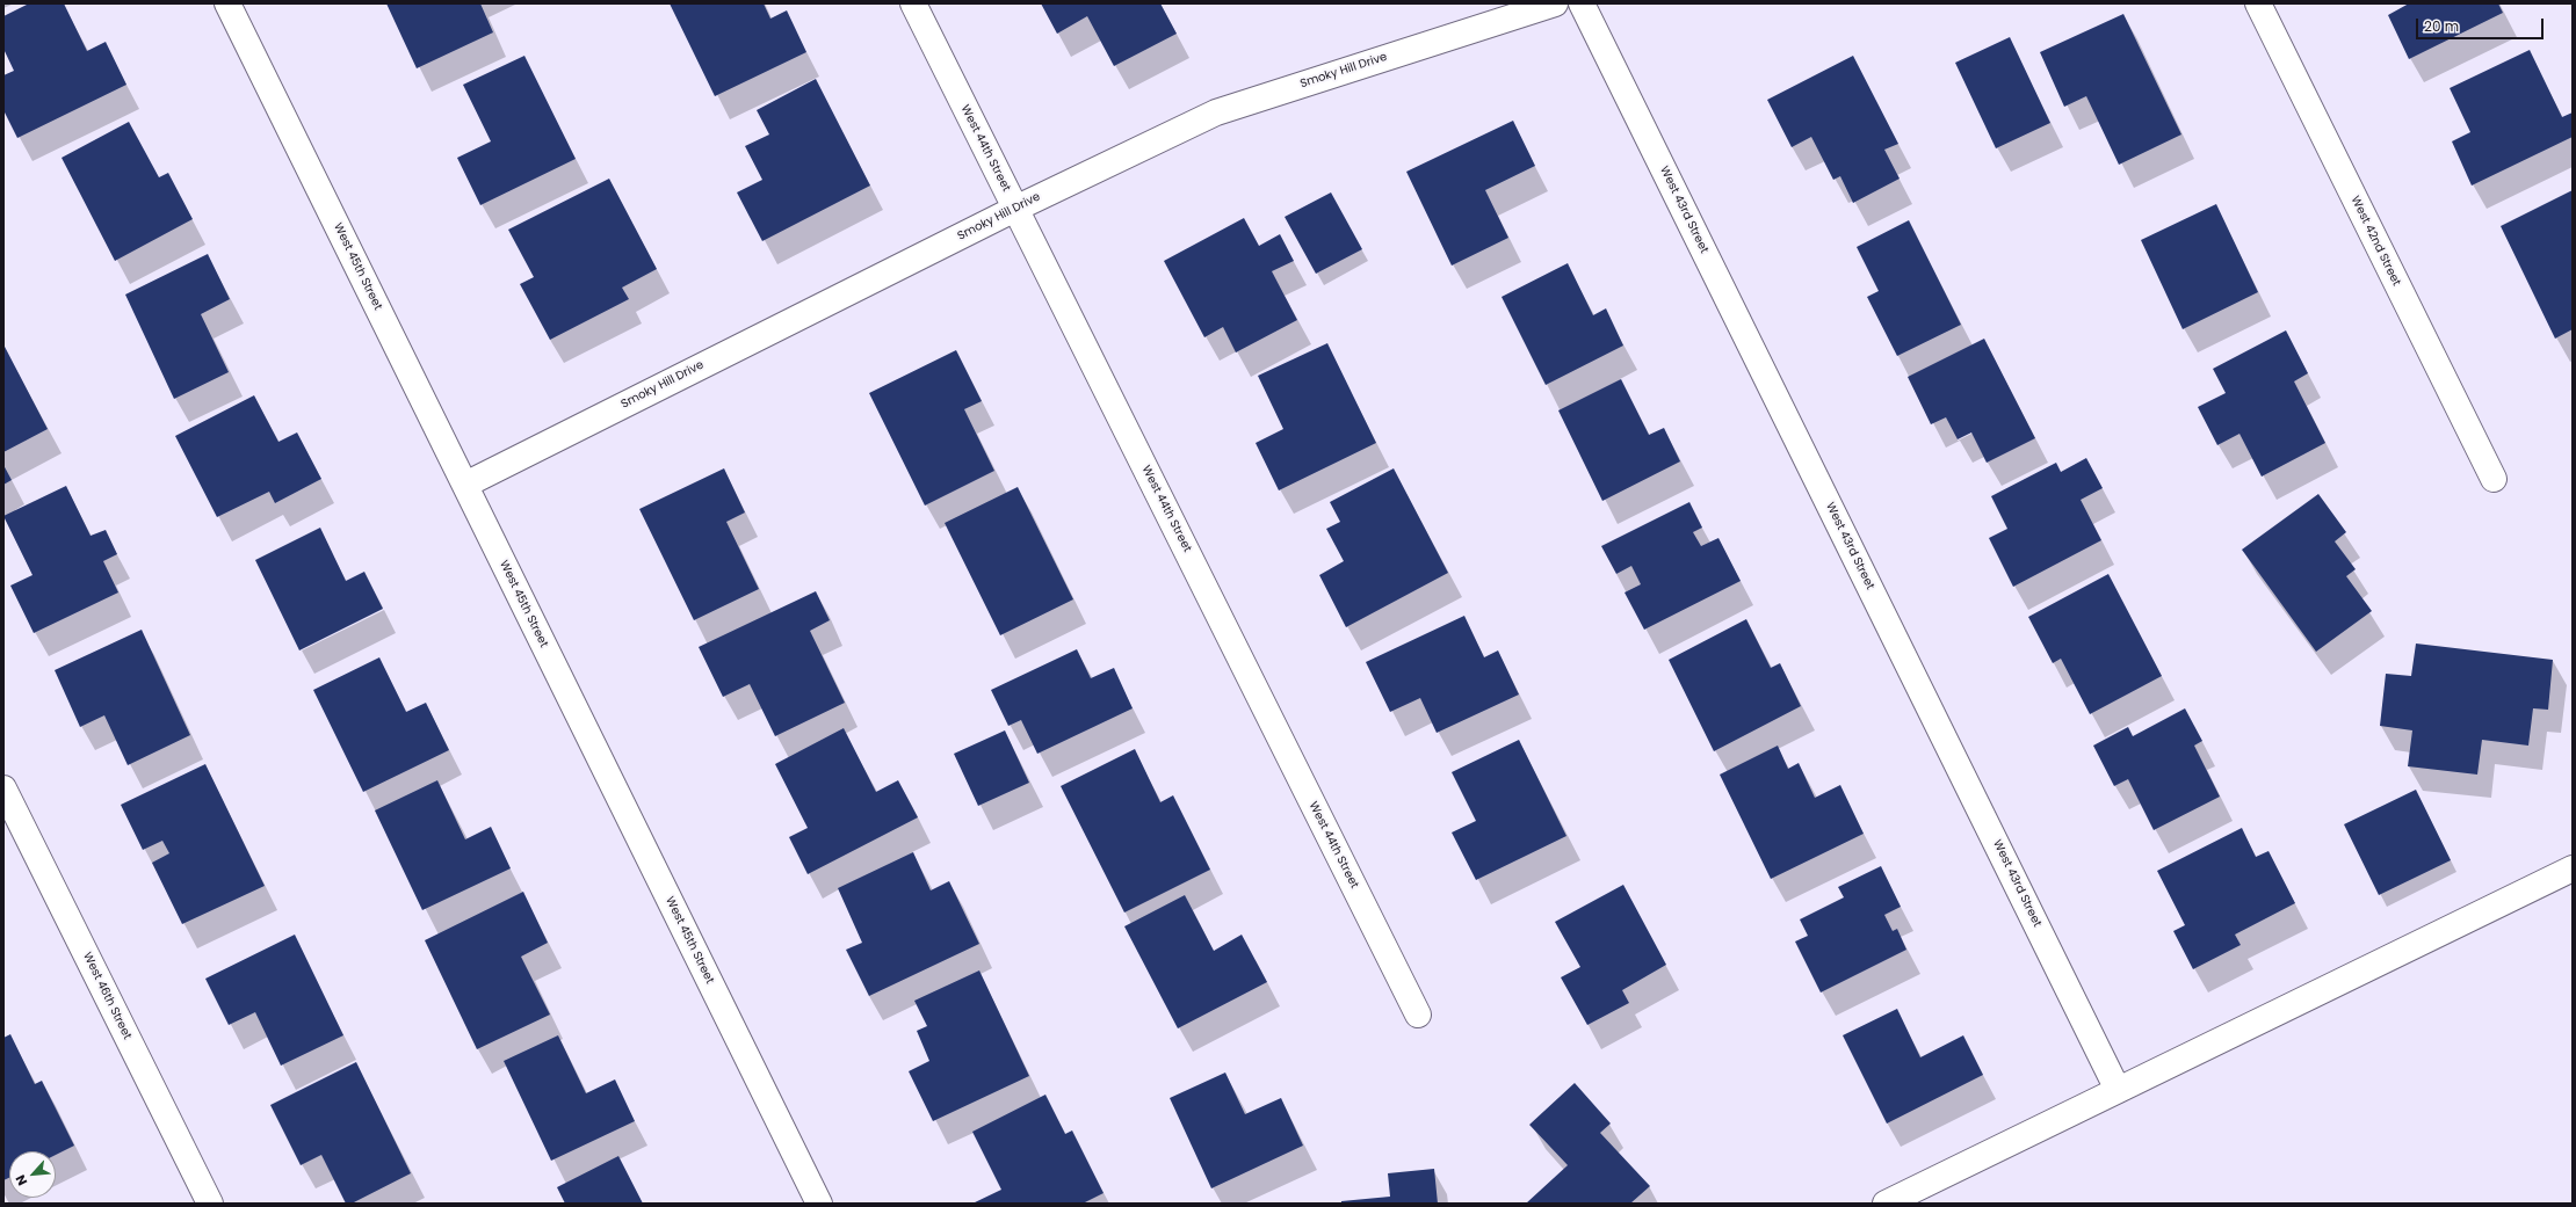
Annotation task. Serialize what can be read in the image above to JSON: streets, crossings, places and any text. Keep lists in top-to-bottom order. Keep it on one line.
{"streets":{"street":["Smoky Hill Drive","West 44th Street","West 43rd Street","West 42nd Street","West 45th Street","West 46th Street"]},"crossings":[["Smoky Hill Drive","West 44th Street"],["Smoky Hill Drive","West 45th Street"]],"scale_bar":"20 m","north":"bottom left"}
